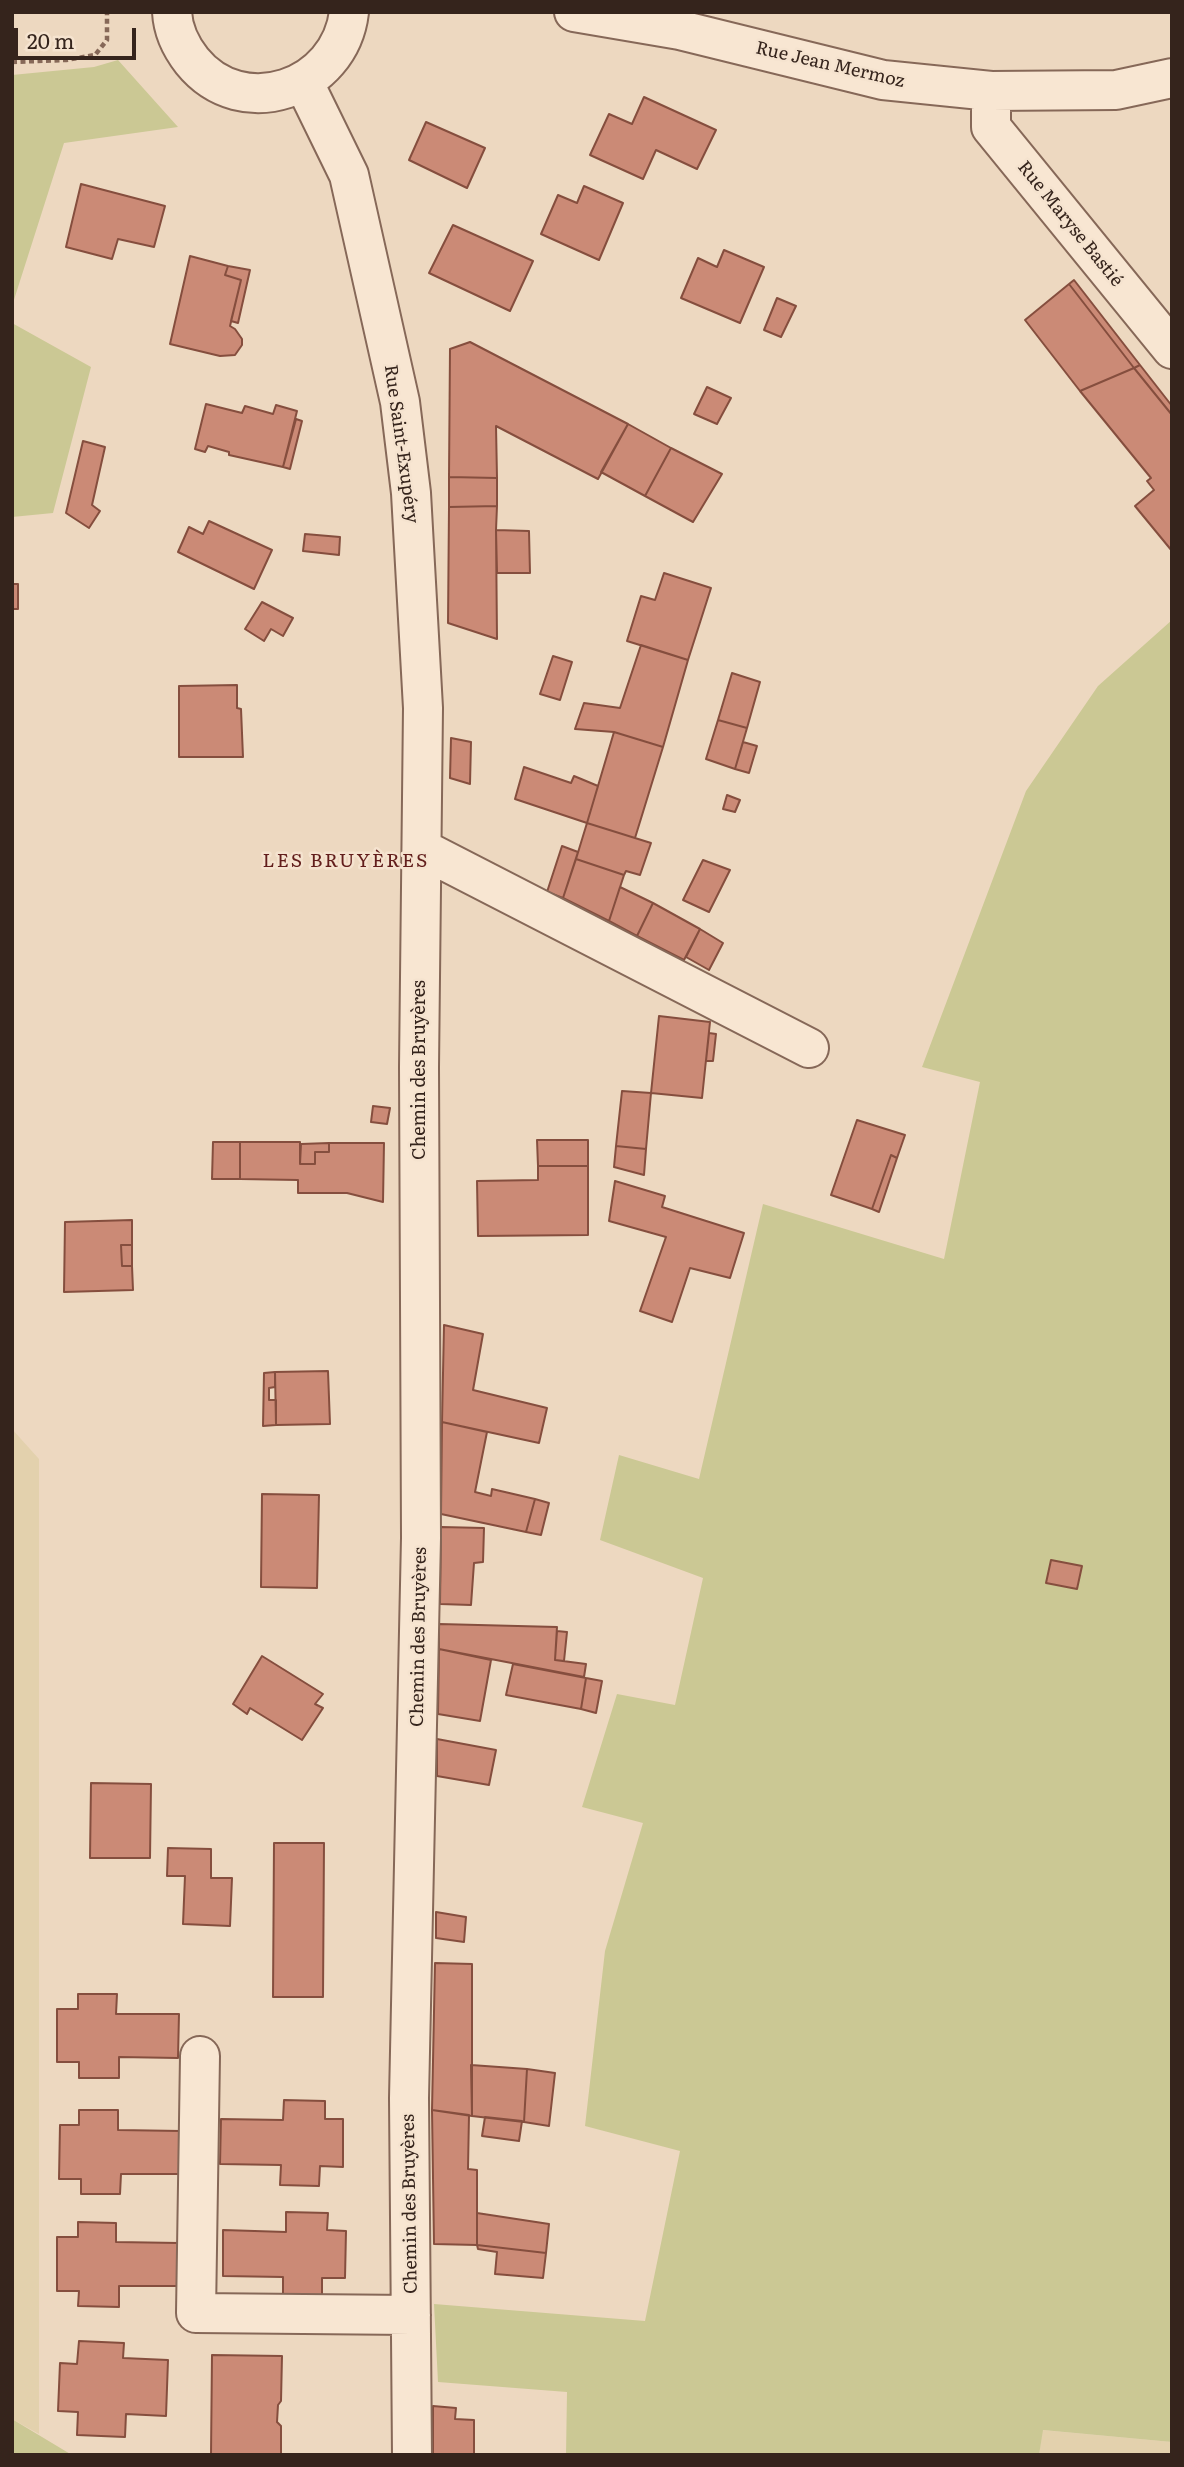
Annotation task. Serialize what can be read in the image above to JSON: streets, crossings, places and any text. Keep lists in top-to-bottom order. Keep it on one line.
{"streets":{"street":["Rue Jean Mermoz","Rue Maryse Bastié","Rue Saint-Exupéry","Chemin des Bruyères"]},"crossings":[["Rue Jean Mermoz","Rue Maryse Bastié"],["Rue Saint-Exupéry","Chemin des Bruyères"]],"districts":["LES BRUYÈRES"],"scale_bar":"20 m"}
